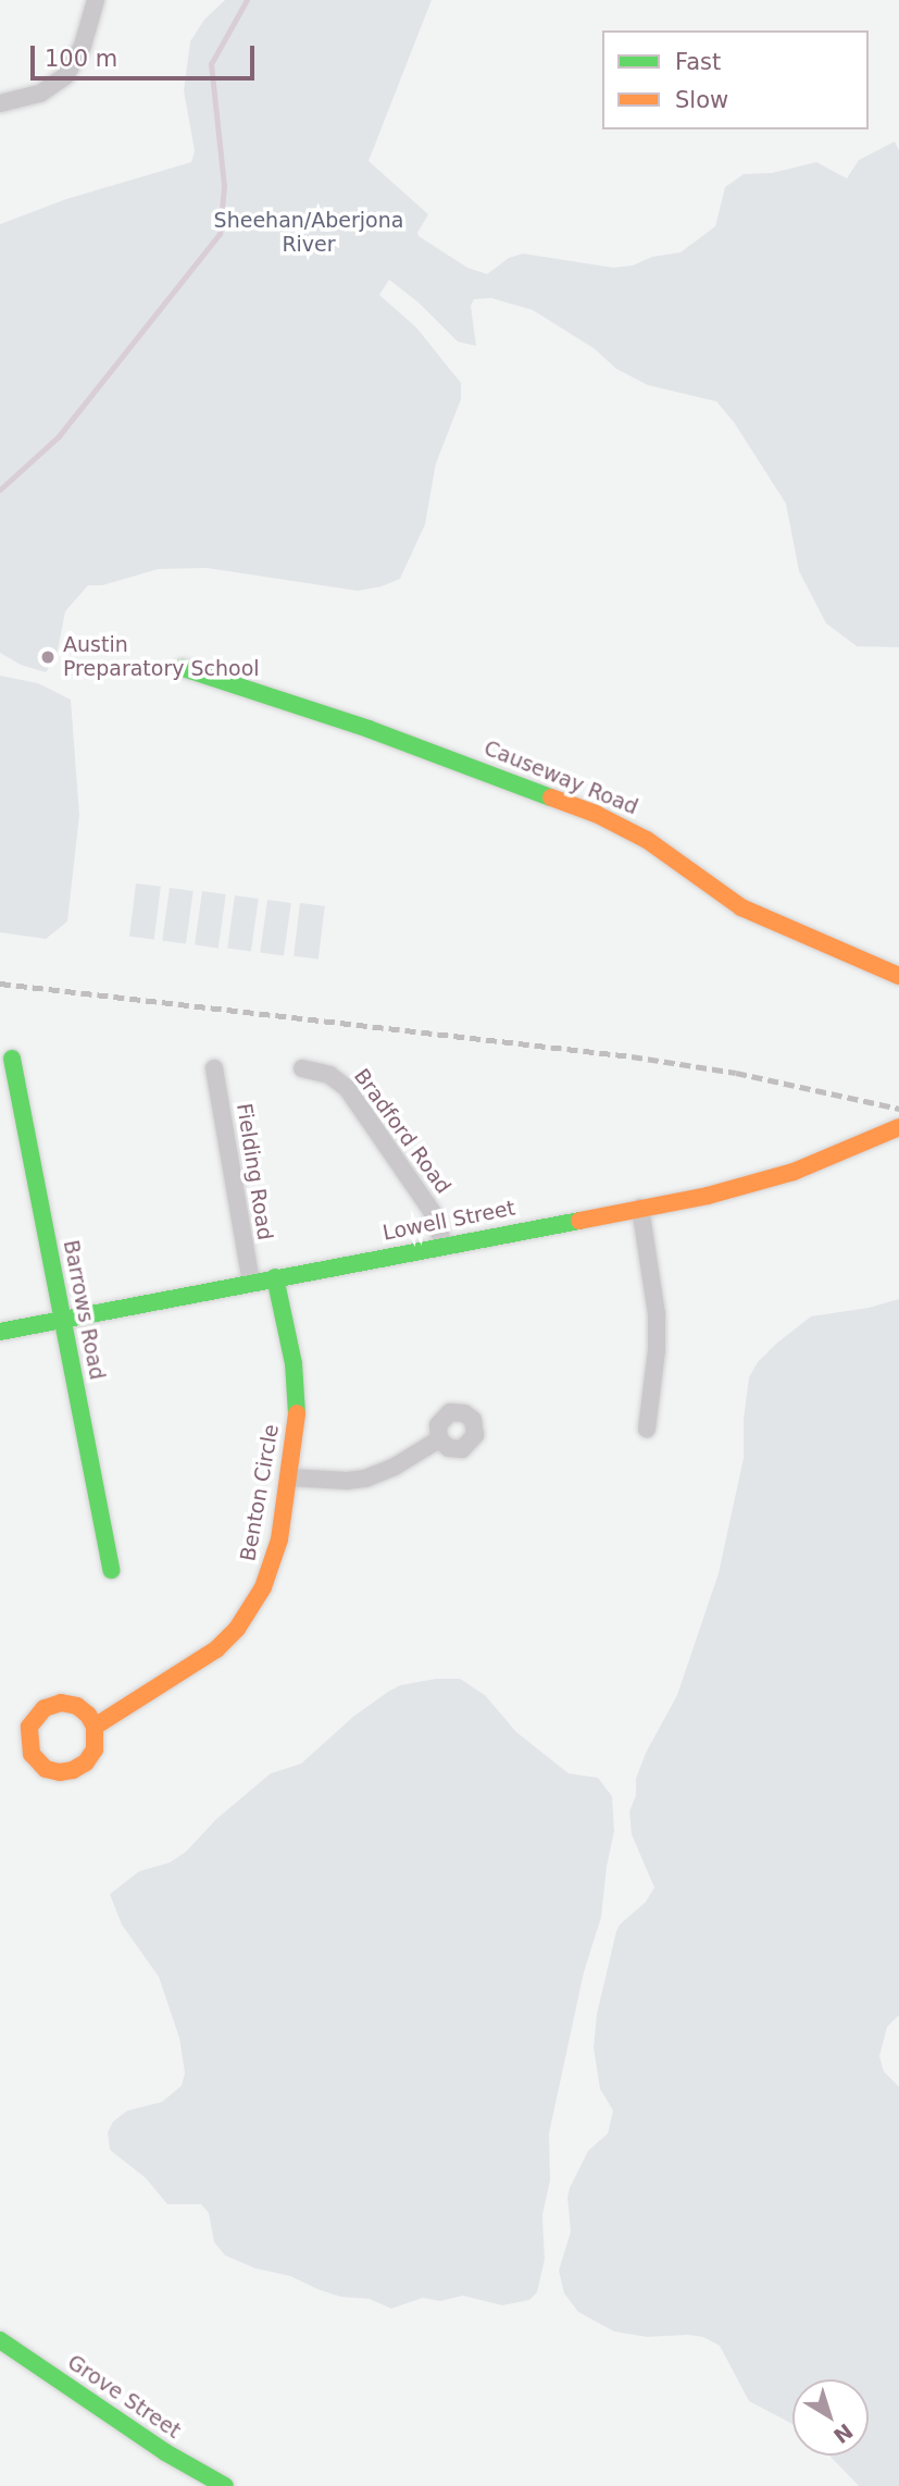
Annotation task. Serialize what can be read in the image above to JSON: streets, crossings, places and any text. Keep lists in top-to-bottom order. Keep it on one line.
{"streets":{"street":["Causeway Road","Bradford Road","Fielding Road","Lowell Street","Barrows Road","Benton Circle","Grove Street"]},"crossings":[["Bradford Road","Lowell Street"],["Fielding Road","Lowell Street"],["Lowell Street","Barrows Road"],["Lowell Street","Benton Circle"]],"parks":["Sheehan/Aberjona River"],"places":["Austin Preparatory School"],"legend":["Fast","Slow"],"scale_bar":"100 m","north":"bottom right"}
